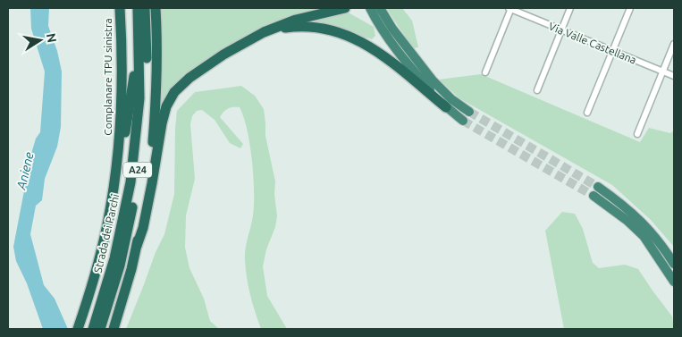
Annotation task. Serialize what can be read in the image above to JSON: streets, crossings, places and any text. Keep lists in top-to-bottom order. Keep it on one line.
{"streets":{"highway":["Complanare TPU sinistra","A24","Strada dei Parchi"],"street":["Via Valle Castellana"]},"water":["Aniene"],"north":"right"}
